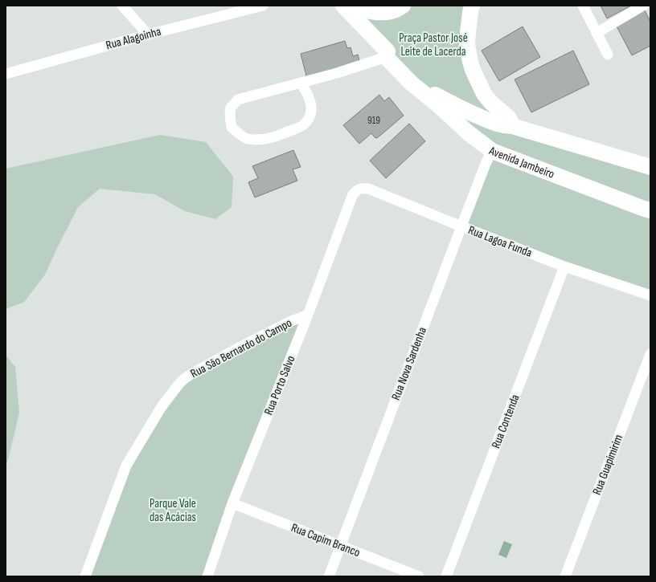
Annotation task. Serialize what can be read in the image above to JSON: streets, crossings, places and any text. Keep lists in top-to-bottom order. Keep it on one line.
{"streets":{"main road":["Avenida Jambeiro"],"street":["Rua Alagoinha","Rua Lagoa Funda","Rua São Bernardo do Campo","Rua Nova Sardenha","Rua Porto Salvo","Rua Contenda","Rua Guapimirim","Rua Capim Branco"]},"crossings":[["Avenida Jambeiro","Rua Nova Sardenha"],["Rua Lagoa Funda","Rua Nova Sardenha"],["Rua Lagoa Funda","Rua Porto Salvo"],["Rua Lagoa Funda","Rua Contenda"],["Rua São Bernardo do Campo","Rua Porto Salvo"],["Rua Nova Sardenha","Rua Capim Branco"],["Rua Porto Salvo","Rua Capim Branco"]],"parks":["Praça Pastor José Leite de Lacerda","Parque Vale das Acácias"],"house_numbers":["919"]}
